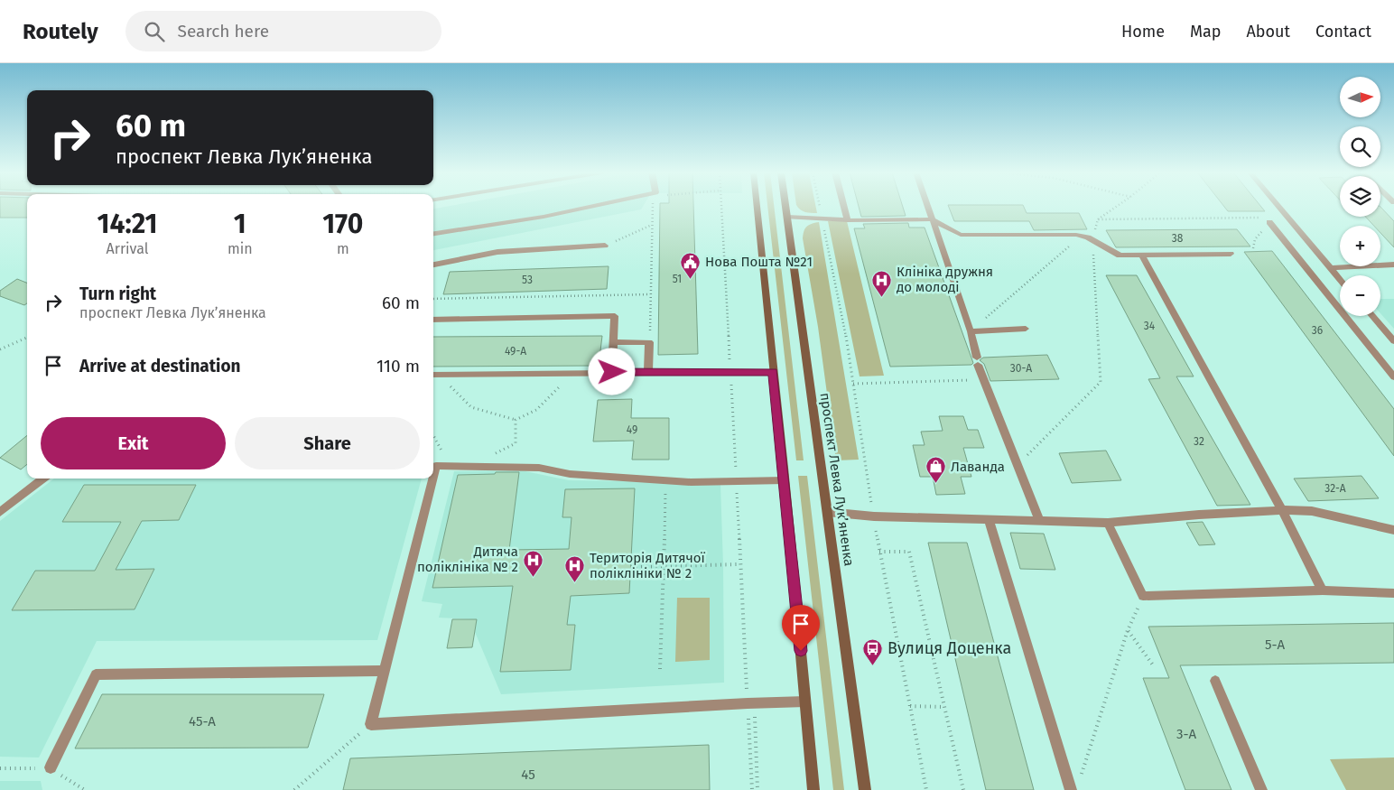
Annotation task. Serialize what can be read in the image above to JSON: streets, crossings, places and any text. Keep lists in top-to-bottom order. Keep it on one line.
{"streets":{"main road":["проспект Левка Лукʼяненка"]},"places":{"public building":["Нова Пошта №21"],"hospital":["Клініка дружня до молоді","Дитяча поліклініка № 2","Територія Дитячої поліклініки № 2"],"shop":["Лаванда"],"bus stop":["Вулиця Доценка"]},"house_numbers":["38","51","53","34","36","49-А","30-А","49","32","32-А","5-А","45-А","3-А","45"],"north":"right","page":{"header":"Routely","search":"Search here","nav":["Home","Map","About","Contact"],"map_buttons":["+","−"],"turn":["60 m","проспект Левка Лукʼяненка"],"eta":["14:21","Arrival","1","min","170","m"],"list":[{"name":"Turn right","note":"проспект Левка Лукʼяненка","value":"60 m"},{"name":"Arrive at destination","value":"110 m"}],"buttons":["Exit","Share"]}}
